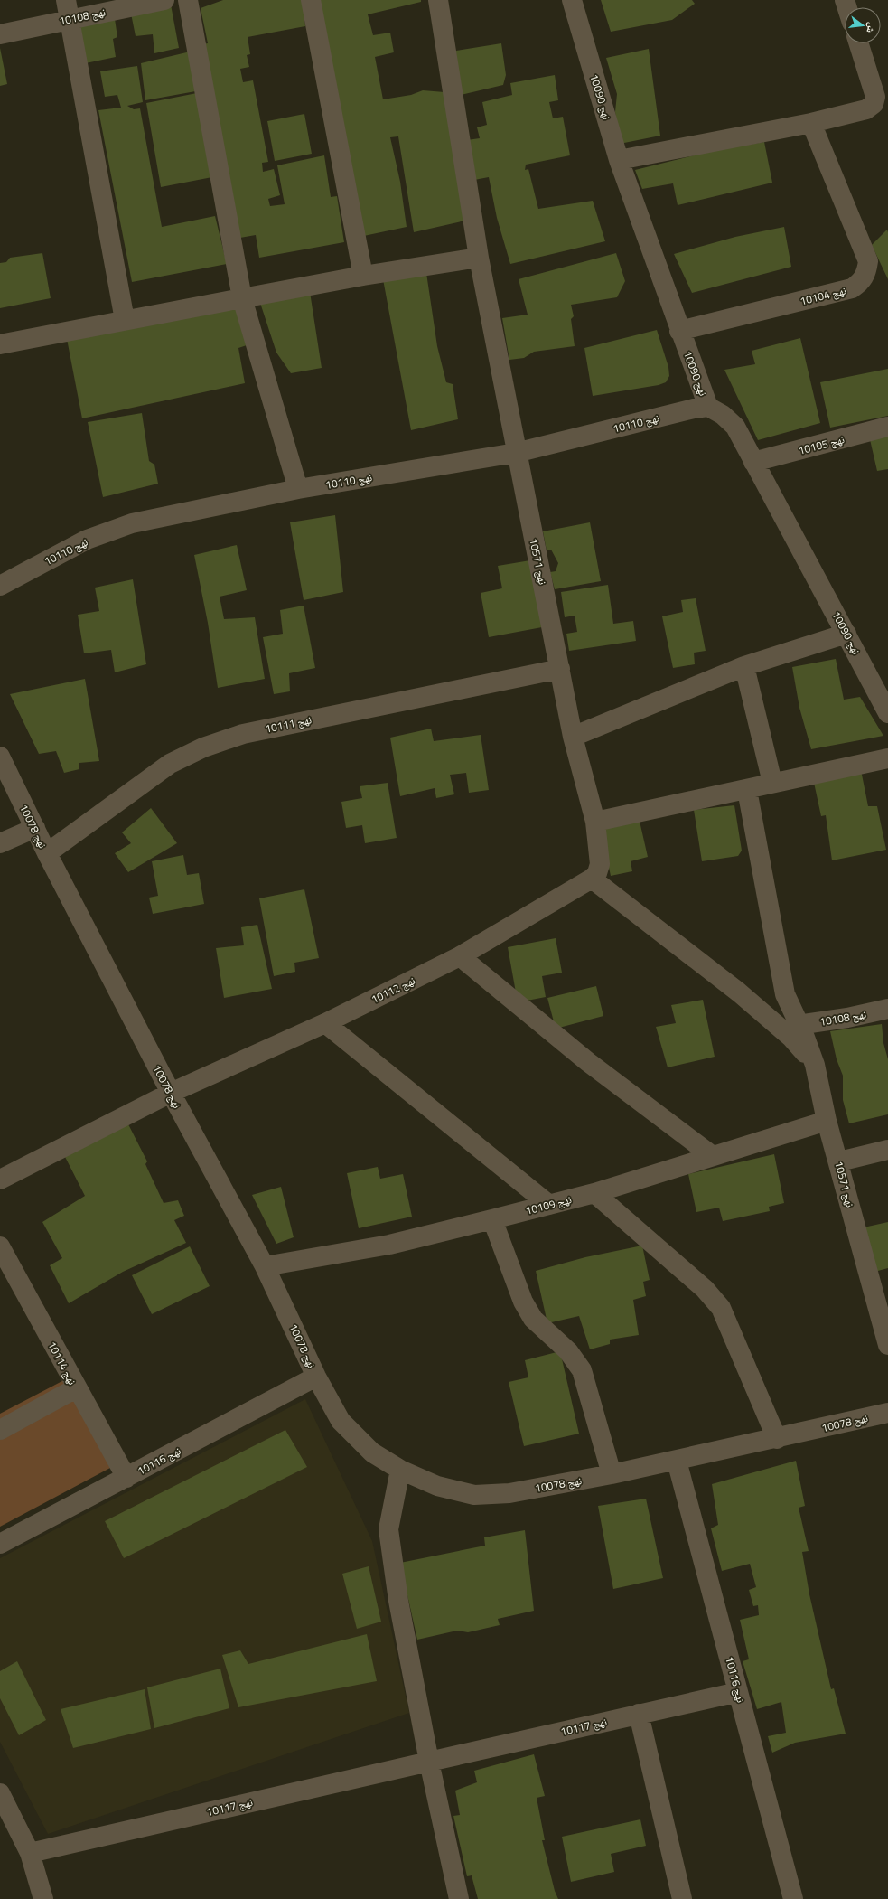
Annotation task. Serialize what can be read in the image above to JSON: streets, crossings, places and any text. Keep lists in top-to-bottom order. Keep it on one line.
{"streets":{"street":["نهج 10108","نهج 10090","نهج 10104","نهج 10110","نهج 10105","نهج 10571","نهج 10111","نهج 10078","نهج 10112","نهج 10109","نهج 10114","نهج 10116","نهج 10117"]},"crossings":[["نهج 10108","نهج 10571"],["نهج 10090","نهج 10104"],["نهج 10090","نهج 10110"],["نهج 10090","نهج 10105"],["نهج 10110","نهج 10571"],["نهج 10571","نهج 10111"],["نهج 10571","نهج 10112"],["نهج 10571","نهج 10109"],["نهج 10111","نهج 10078"],["نهج 10078","نهج 10112"],["نهج 10078","نهج 10109"],["نهج 10078","نهج 10116"],["نهج 10114","نهج 10116"],["نهج 10116","نهج 10117"]],"north":"right"}
